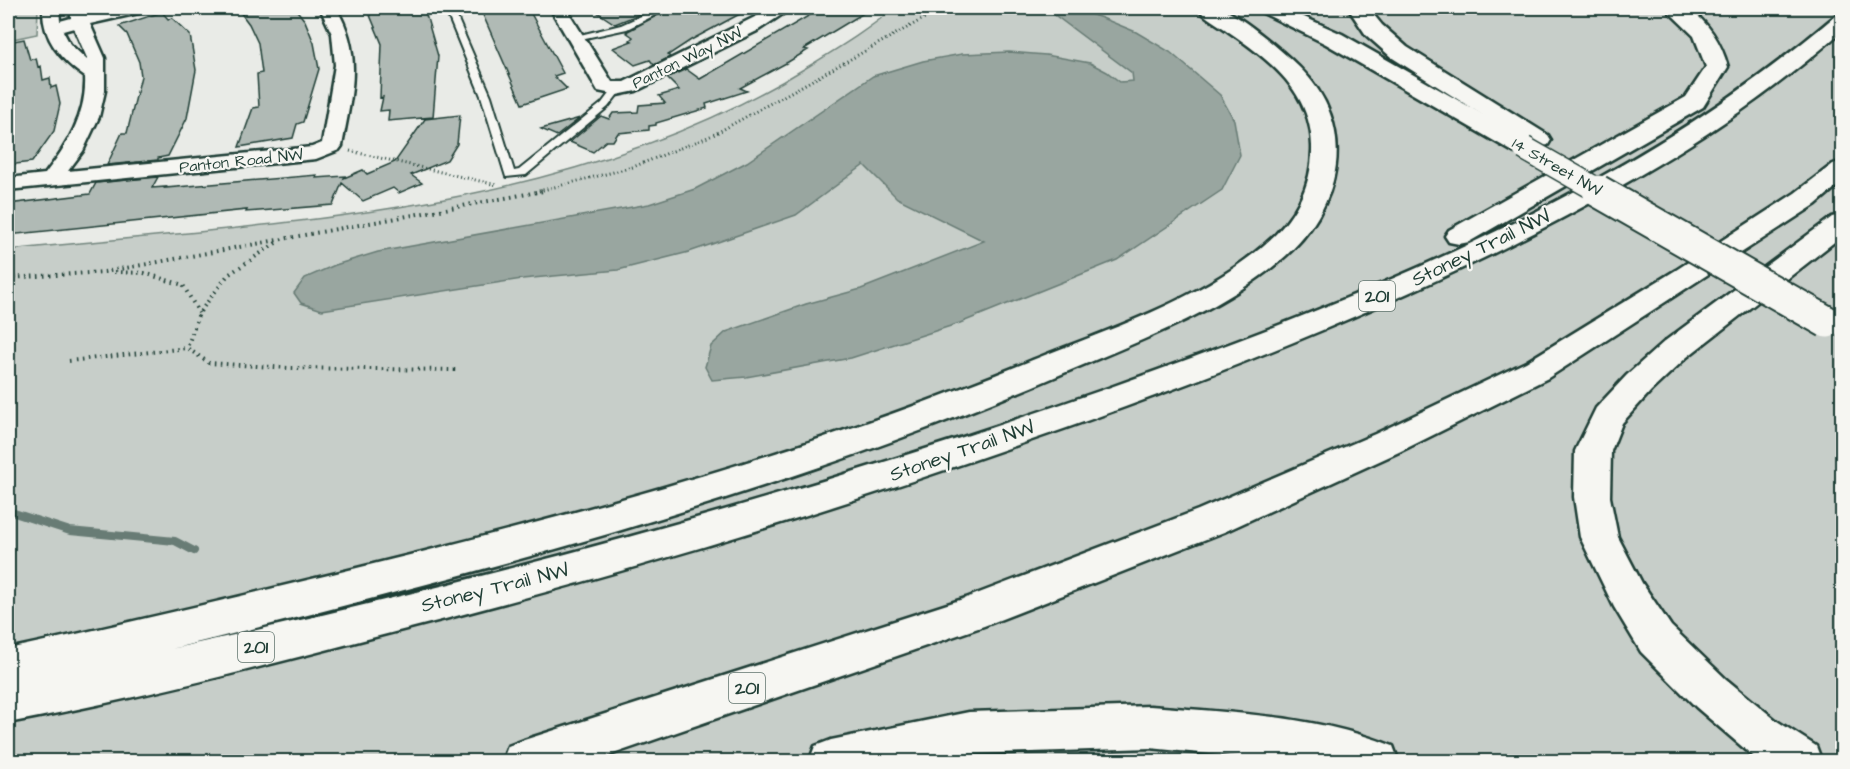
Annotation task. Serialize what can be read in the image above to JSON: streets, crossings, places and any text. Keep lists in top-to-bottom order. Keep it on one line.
{"streets":{"main road":["14 Street NW","Stoney Trail NW","201"],"street":["Panton Way NW","Panton Road NW"]}}
